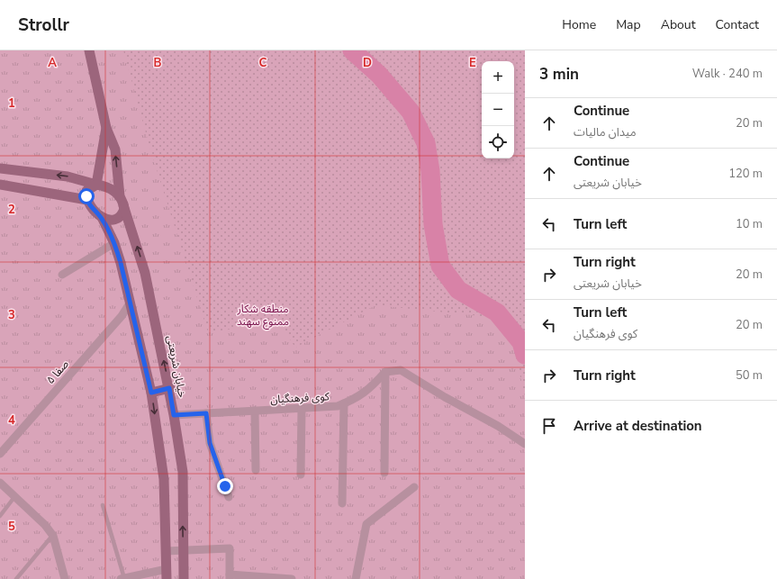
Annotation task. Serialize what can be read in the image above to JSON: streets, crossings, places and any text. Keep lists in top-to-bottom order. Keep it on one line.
{"streets":{"main road":["خیابان شریعتی"],"street":["صفا ۵","کوی فرهنگیان"]},"crossings":[["خیابان شریعتی","کوی فرهنگیان"]],"parks":["منطقه شکار ممنوع سهند"],"page":{"header":"Strollr","nav":["Home","Map","About","Contact"],"heading":["3 min","Walk · 240 m"],"map_buttons":["+","−"],"list":[["Continue","میدان مالیات","20 m"],["Continue","خیابان شریعتی","120 m"],["Turn left","10 m"],["Turn right","خیابان شریعتی","20 m"],["Turn left","کوی فرهنگیان","20 m"],["Turn right","50 m"],"Arrive at destination"]},"grid":{"columns":["A","B","C","D","E"],"rows":["1","2","3","4","5"]}}
